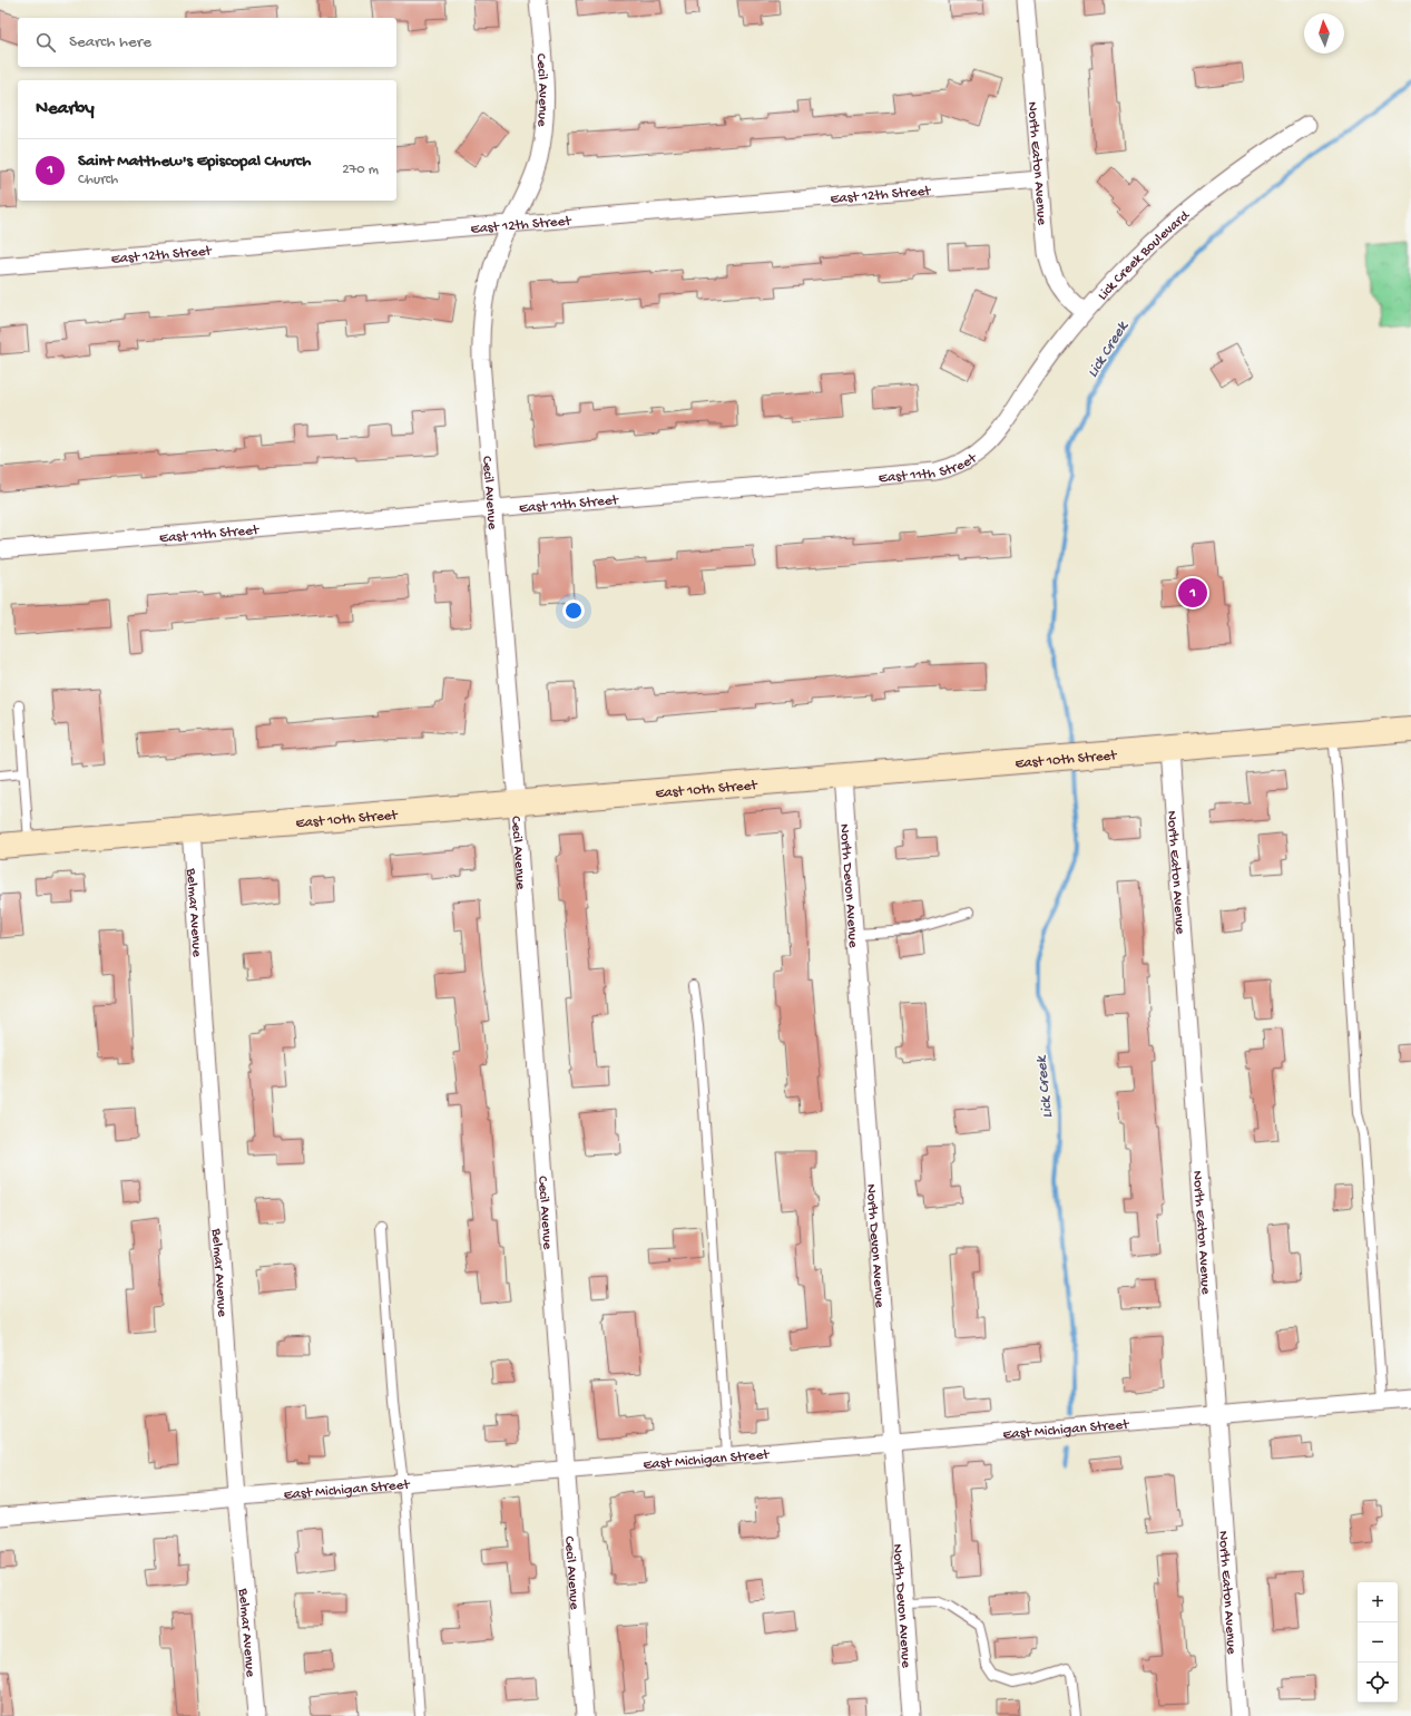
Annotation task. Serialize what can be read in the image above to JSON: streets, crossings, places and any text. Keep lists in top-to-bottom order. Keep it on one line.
{"streets":{"main road":["East 10th Street"],"street":["Cecil Avenue","North Eaton Avenue","East 12th Street","Lick Creek Boulevard","East 11th Street","North Devon Avenue","Belmar Avenue","East Michigan Street"]},"crossings":[["Cecil Avenue","East 12th Street"],["Cecil Avenue","East 11th Street"],["Cecil Avenue","East 10th Street"],["Cecil Avenue","East Michigan Street"],["North Eaton Avenue","East 12th Street"],["North Eaton Avenue","Lick Creek Boulevard"],["North Eaton Avenue","East 10th Street"],["North Eaton Avenue","East Michigan Street"],["Lick Creek Boulevard","East 11th Street"],["East 10th Street","North Devon Avenue"],["East 10th Street","Belmar Avenue"],["North Devon Avenue","East Michigan Street"],["Belmar Avenue","East Michigan Street"]],"water":["Lick Creek"],"north":"top","page":{"search":"Search here","heading":"Nearby","list":[{"mark":"1","name":"Saint Matthew's Episcopal Church","note":"Church","value":"270 m"}],"pins":"1","map_buttons":["+","−"]}}
